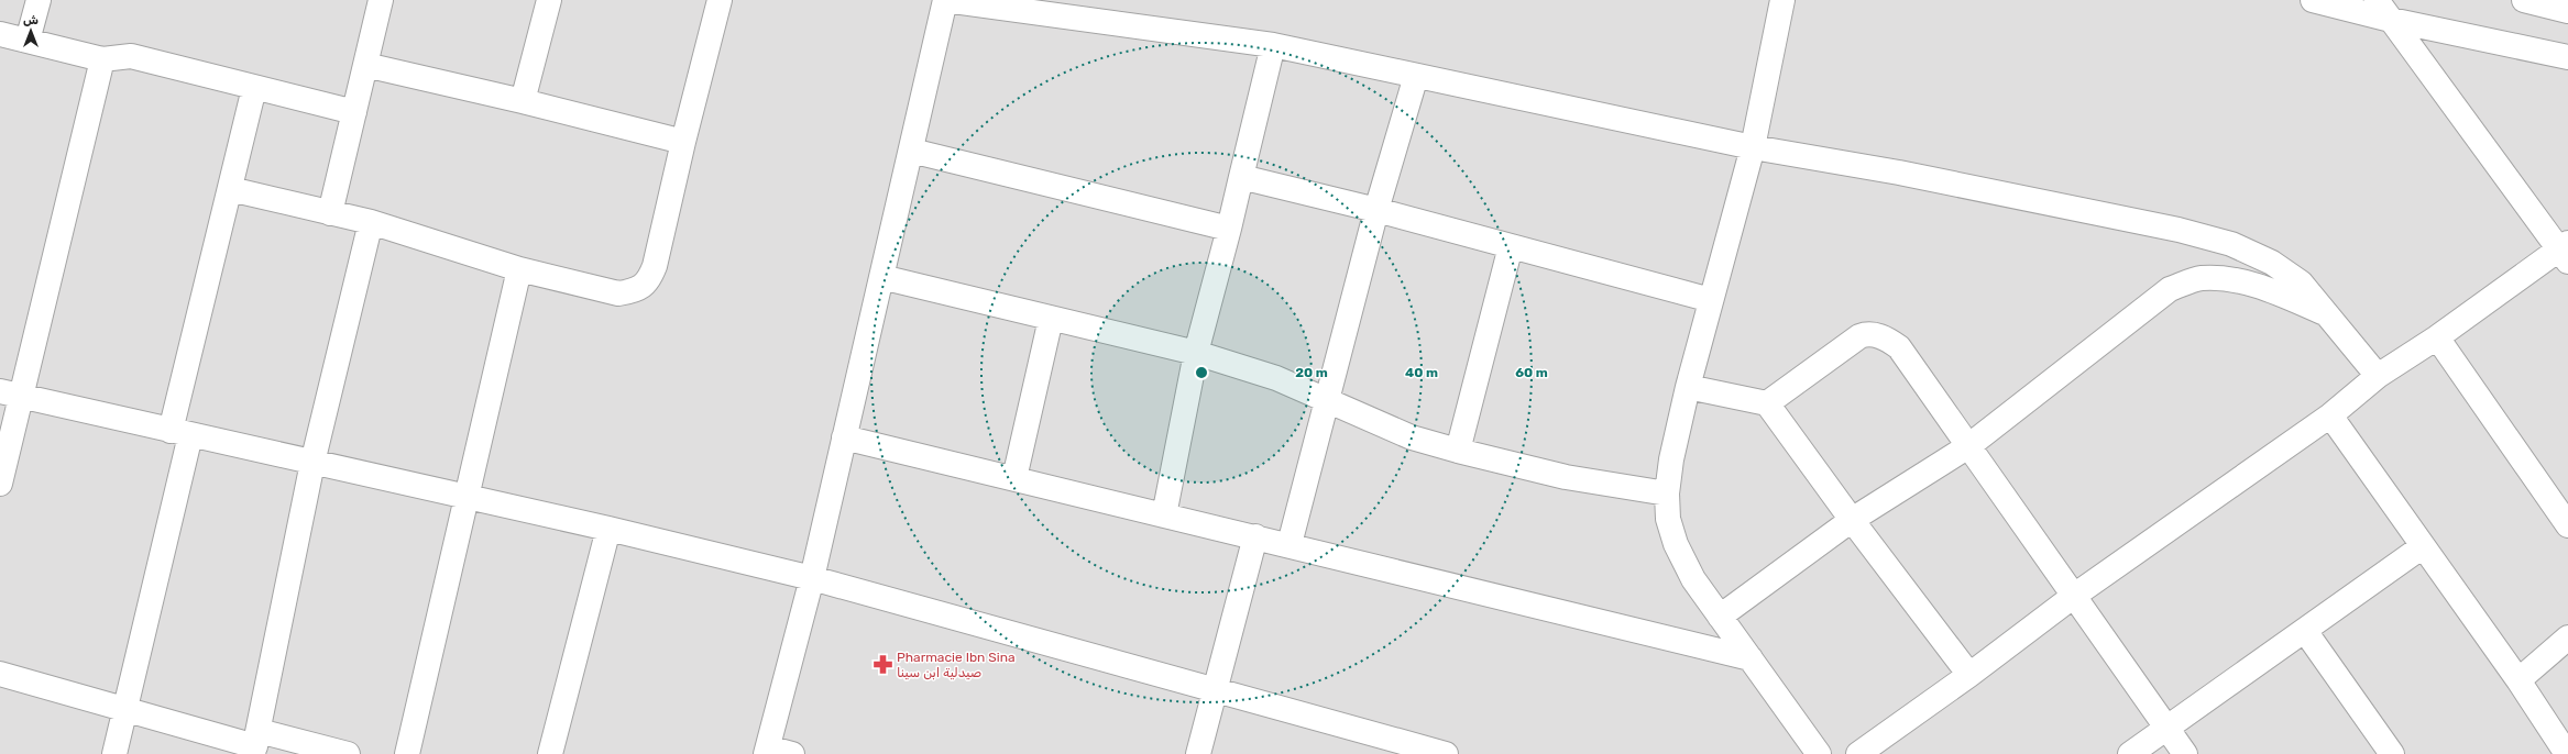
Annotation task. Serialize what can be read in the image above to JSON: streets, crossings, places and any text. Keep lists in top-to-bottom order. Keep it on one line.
{"places":{"pharmacy":["Pharmacie Ibn Sina صيدلية ابن سينا"]},"north":"top","rings":["20 m","40 m","60 m"]}
